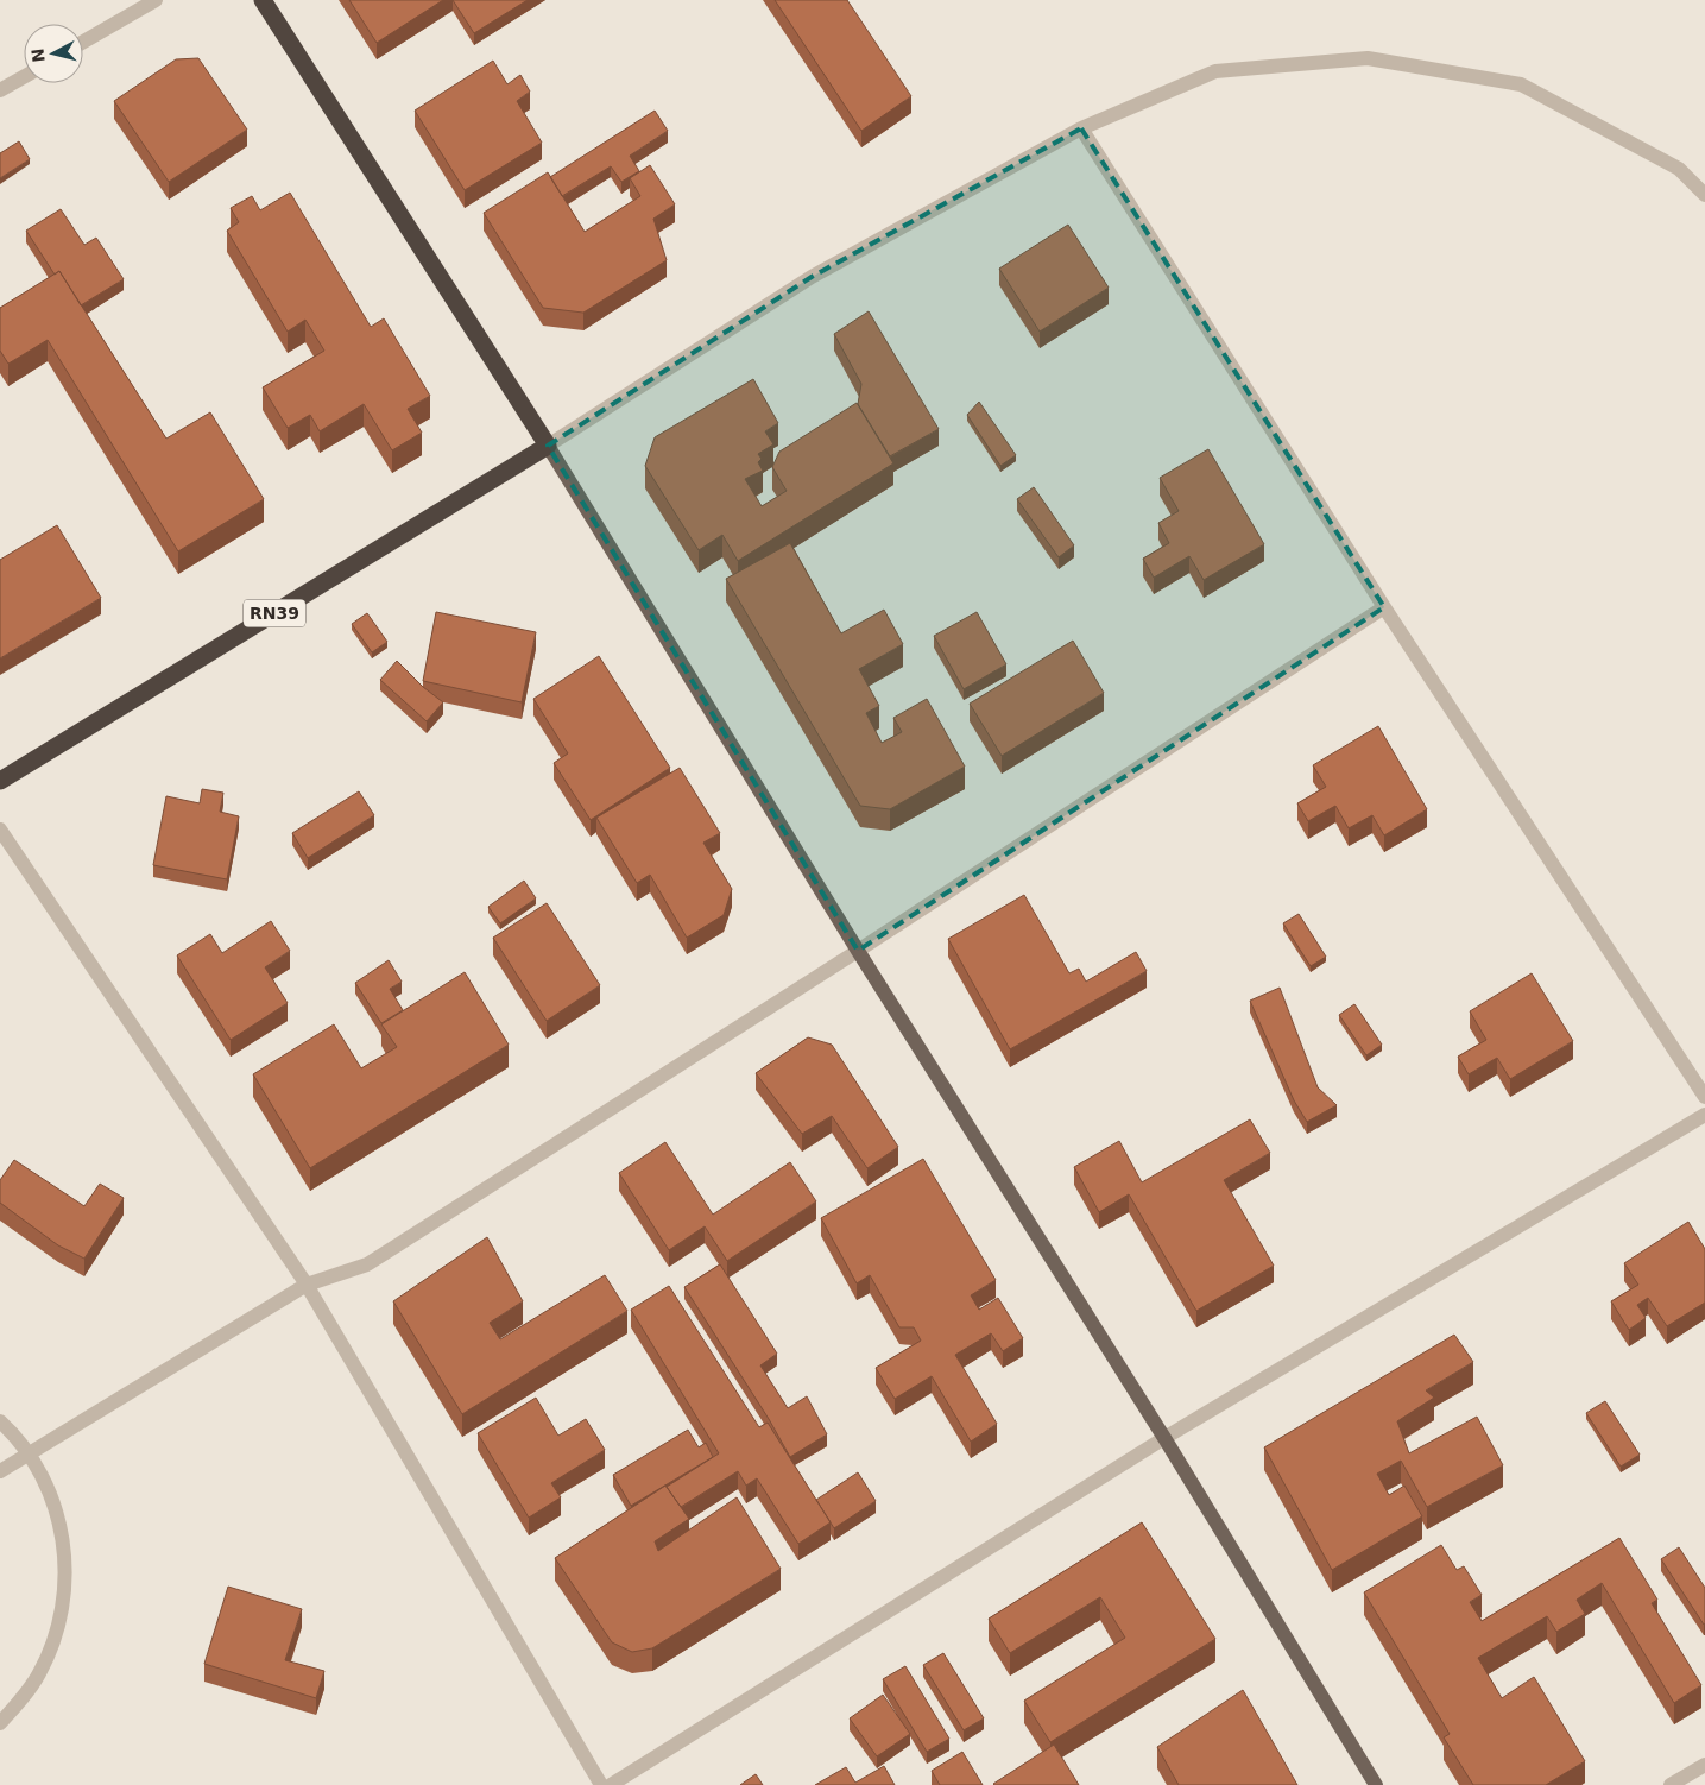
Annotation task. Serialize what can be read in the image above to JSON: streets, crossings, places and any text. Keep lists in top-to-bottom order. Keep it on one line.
{"streets":{"highway":["RN39"]},"north":"left"}
